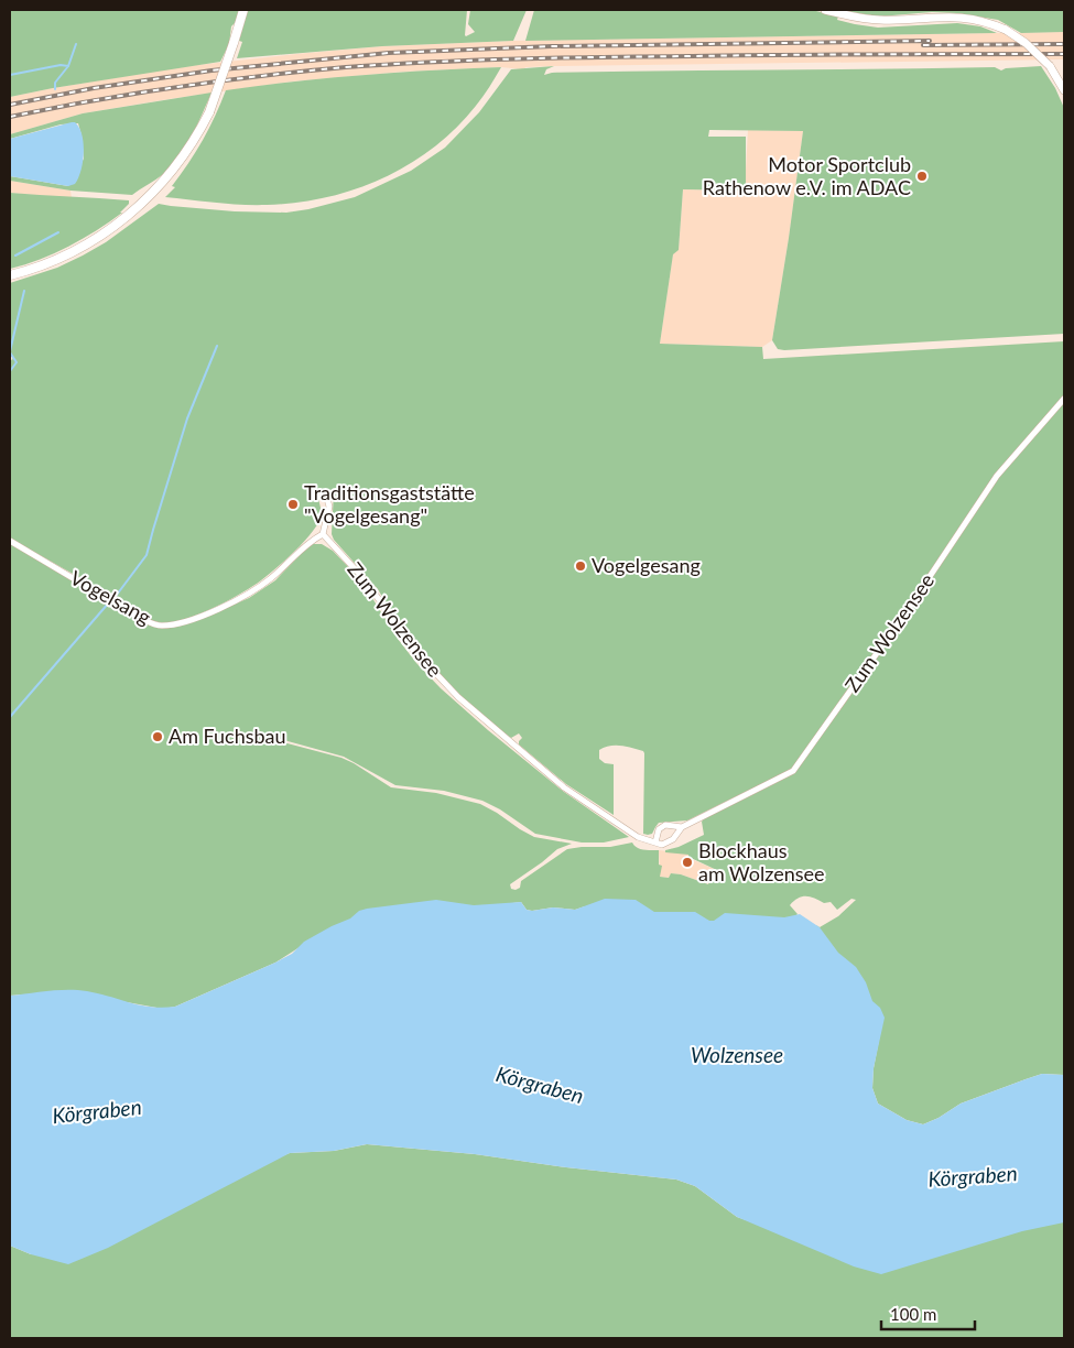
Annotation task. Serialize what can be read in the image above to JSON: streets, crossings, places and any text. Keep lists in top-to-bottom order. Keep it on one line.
{"streets":{"street":["Vogelsang","Zum Wolzensee"]},"crossings":[["Vogelsang","Zum Wolzensee"]],"water":["Wolzensee","Körgraben"],"places":["Motor Sportclub Rathenow e.V. im ADAC","Traditionsgaststätte \"Vogelgesang\"","Vogelgesang","Am Fuchsbau","Blockhaus am Wolzensee"],"scale_bar":"100 m"}
